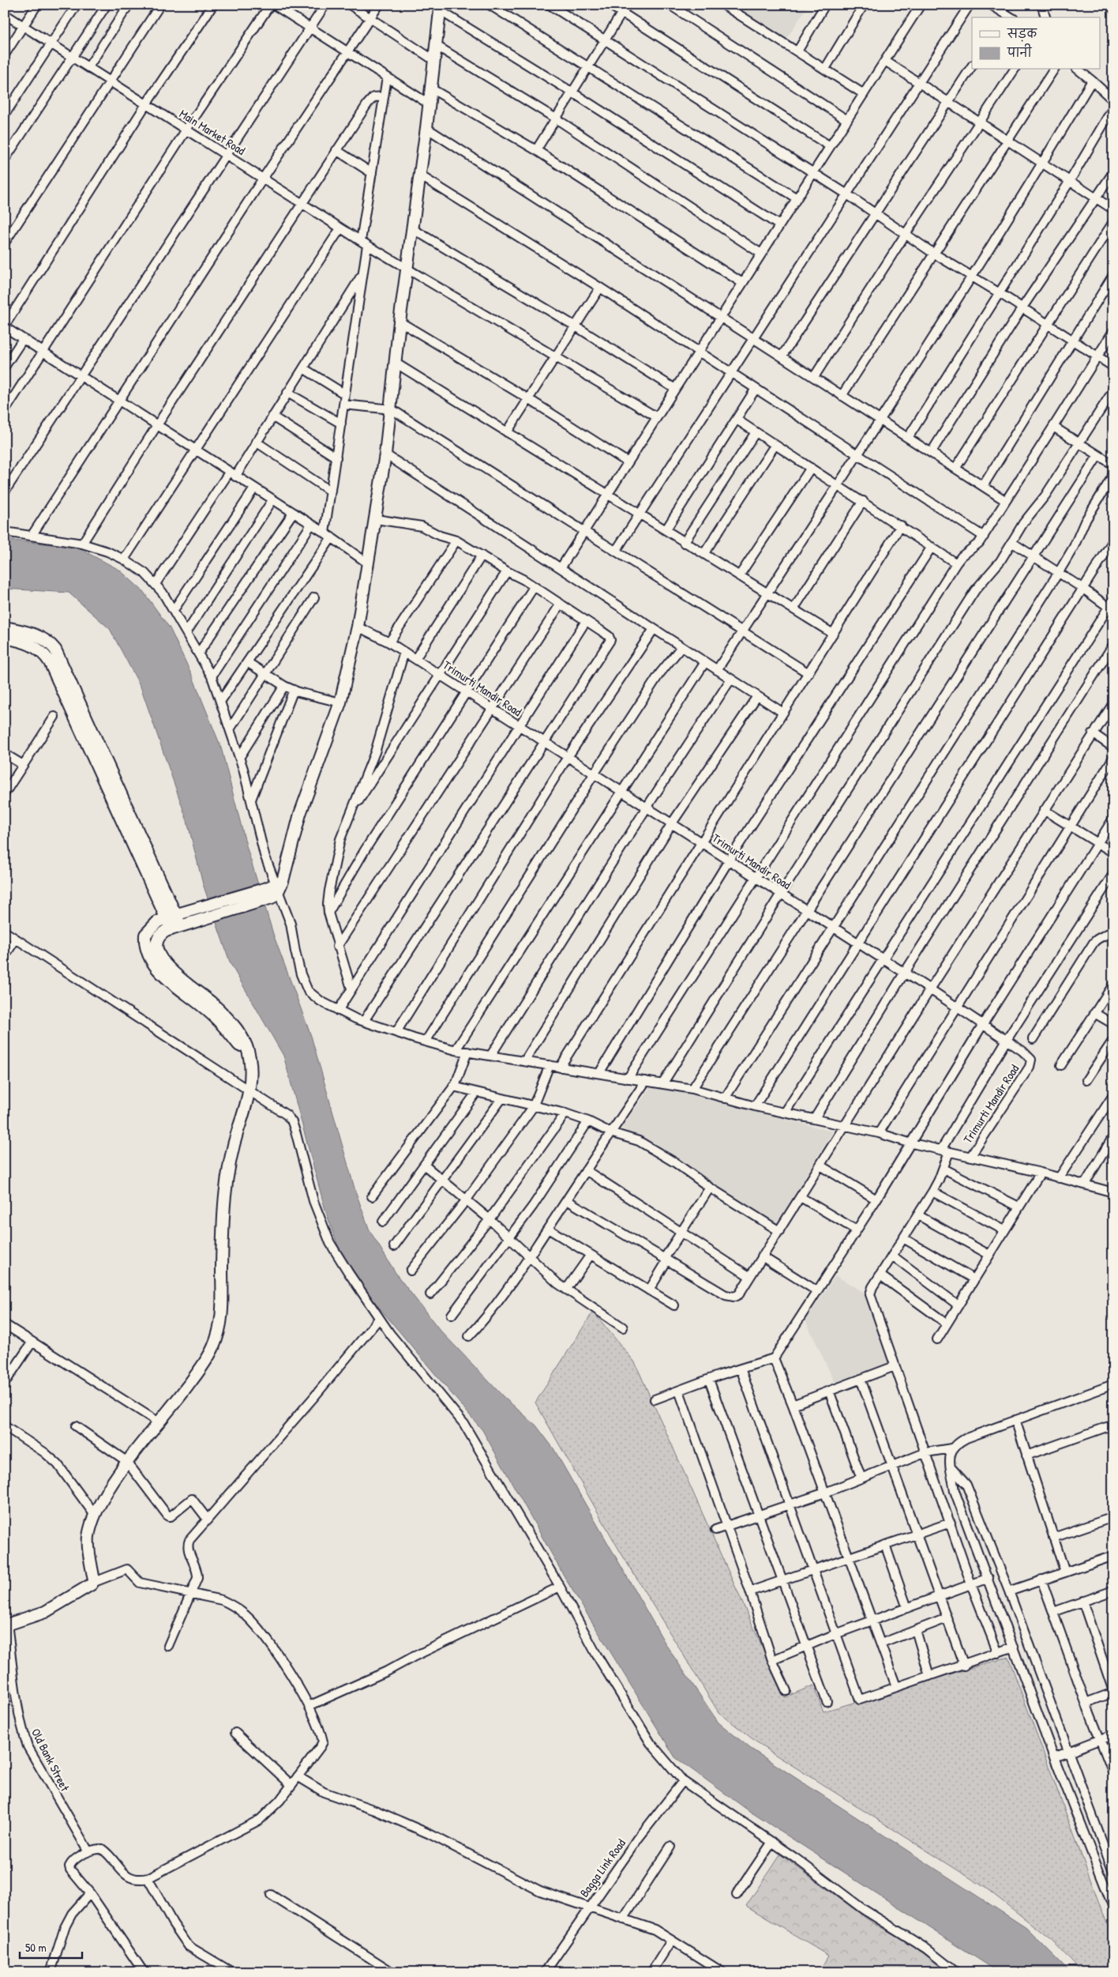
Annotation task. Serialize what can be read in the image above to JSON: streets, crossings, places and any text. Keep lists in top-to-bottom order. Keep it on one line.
{"streets":{"street":["Main Market Road","Trimurti Mandir Road","Old Bank Street","Bagga Link Road"]},"legend":["सड़क","पानी"],"scale_bar":"50 m"}
